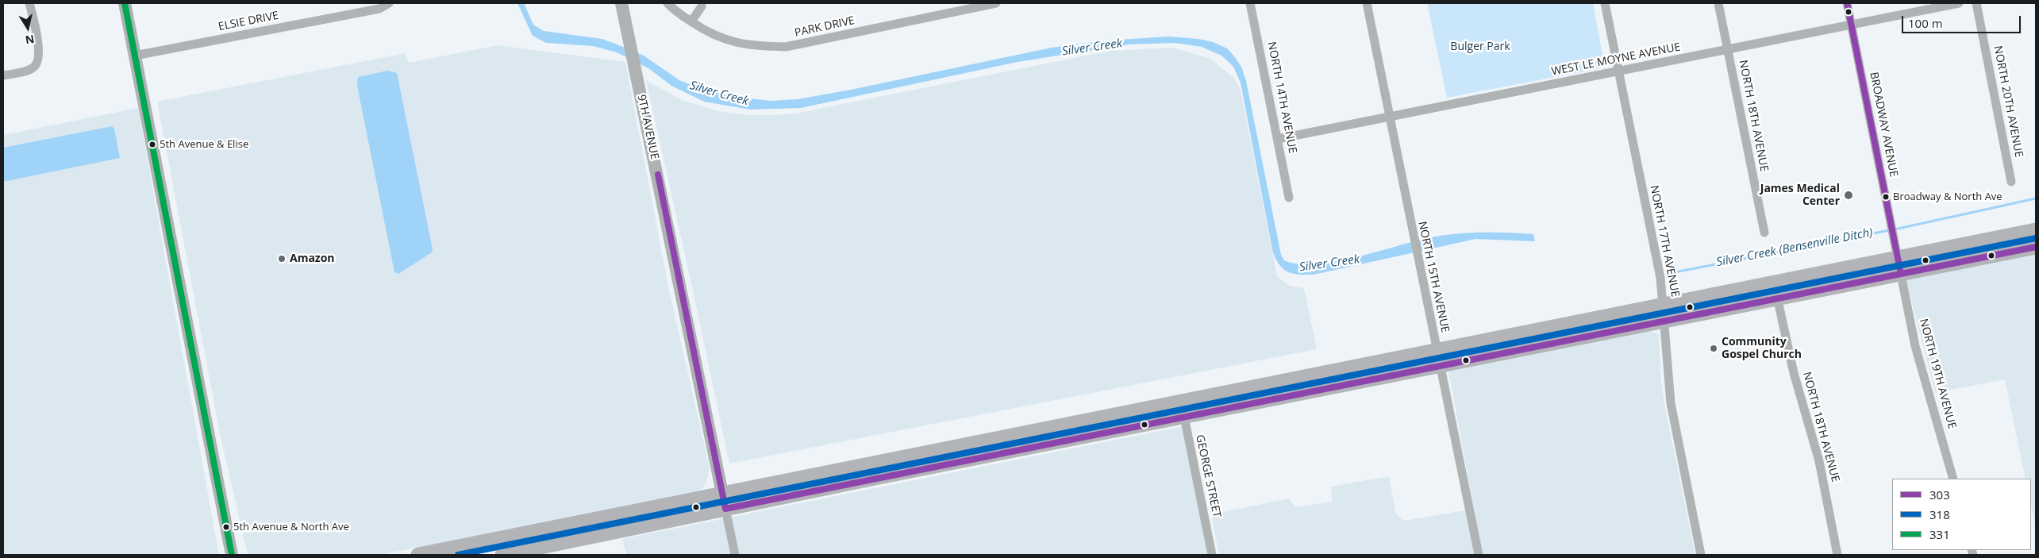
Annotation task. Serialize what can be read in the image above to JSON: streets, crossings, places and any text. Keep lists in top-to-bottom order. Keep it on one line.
{"streets":{"street":["ELSIE DRIVE","PARK DRIVE","WEST LE MOYNE AVENUE","NORTH 14TH AVENUE","NORTH 20TH AVENUE","NORTH 18TH AVENUE","BROADWAY AVENUE","9TH AVENUE","NORTH 17TH AVENUE","NORTH 15TH AVENUE","NORTH 19TH AVENUE","GEORGE STREET"]},"crossings":[["WEST LE MOYNE AVENUE","NORTH 14TH AVENUE"],["WEST LE MOYNE AVENUE","NORTH 18TH AVENUE"],["WEST LE MOYNE AVENUE","BROADWAY AVENUE"],["WEST LE MOYNE AVENUE","NORTH 17TH AVENUE"],["WEST LE MOYNE AVENUE","NORTH 15TH AVENUE"],["BROADWAY AVENUE","NORTH 19TH AVENUE"]],"water":["Silver Creek","Silver Creek (Bensenville Ditch)"],"parks":["Bulger Park"],"places":["5th Avenue & Elise","James Medical Center","Broadway & North Ave","Amazon","Community Gospel Church","5th Avenue & North Ave"],"lines":["transit line 303","transit line 331","transit line 318"],"legend":["303","318","331"],"scale_bar":"100 m","north":"bottom"}
